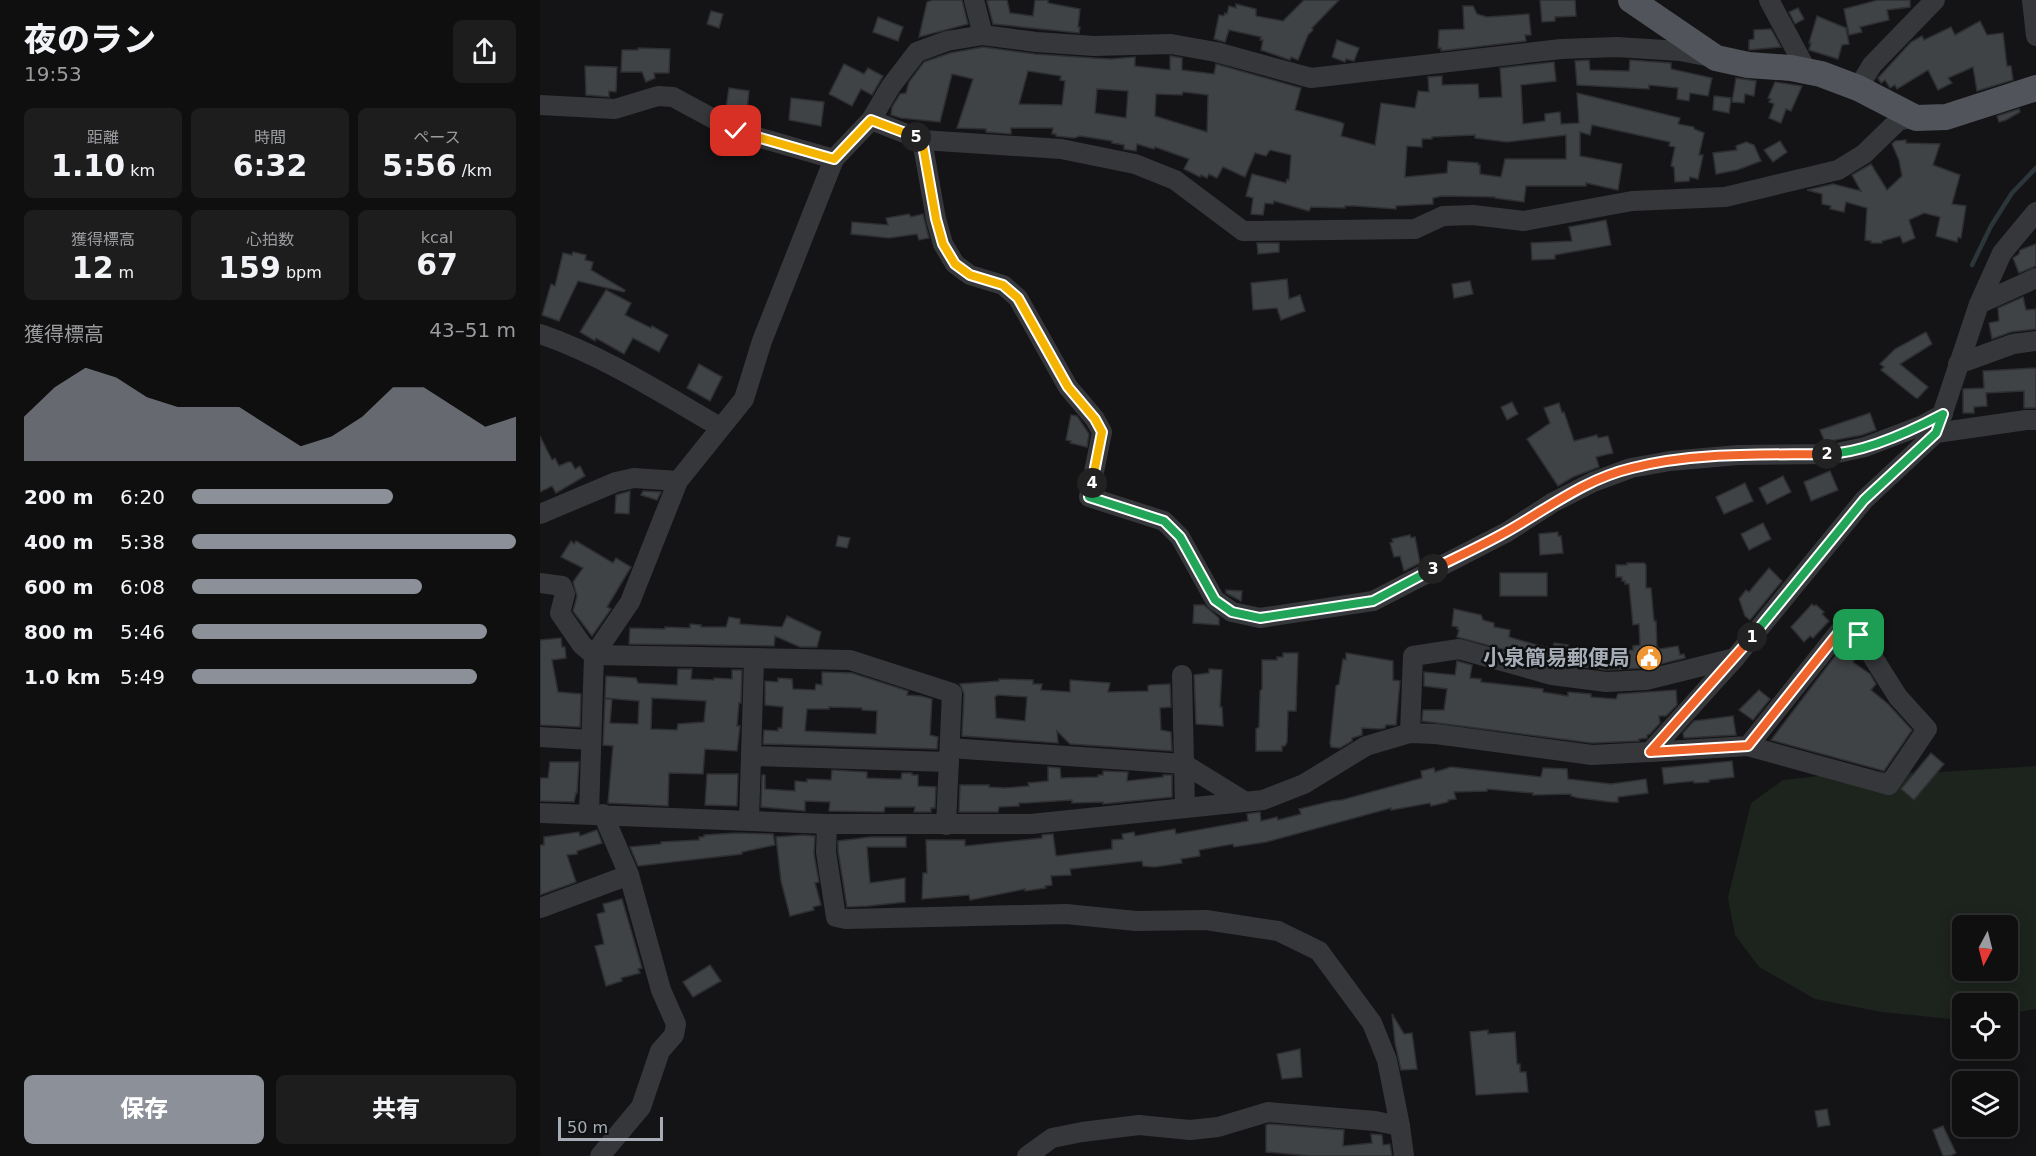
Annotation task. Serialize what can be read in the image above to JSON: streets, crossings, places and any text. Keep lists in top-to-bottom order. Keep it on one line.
{"places":{"public building":["小泉簡易郵便局"]},"scale_bar":"50 m","north":"bottom","page":{"heading":["夜のラン","19:53"],"stats":[["距離","1.10 km"],["時間","6:32"],["ペース","5:56 /km"],["獲得標高","12 m"],["心拍数","159 bpm"],["kcal","67"]],"pins":["5","2","4","3","1"],"chart":["獲得標高","43–51 m"],"list":[{"name":"200 m","note":"6:20"},{"name":"400 m","note":"5:38"},{"name":"600 m","note":"6:08"},{"name":"800 m","note":"5:46"},{"name":"1.0 km","note":"5:49"}],"buttons":["保存","共有"],"scale":"50 m"}}
